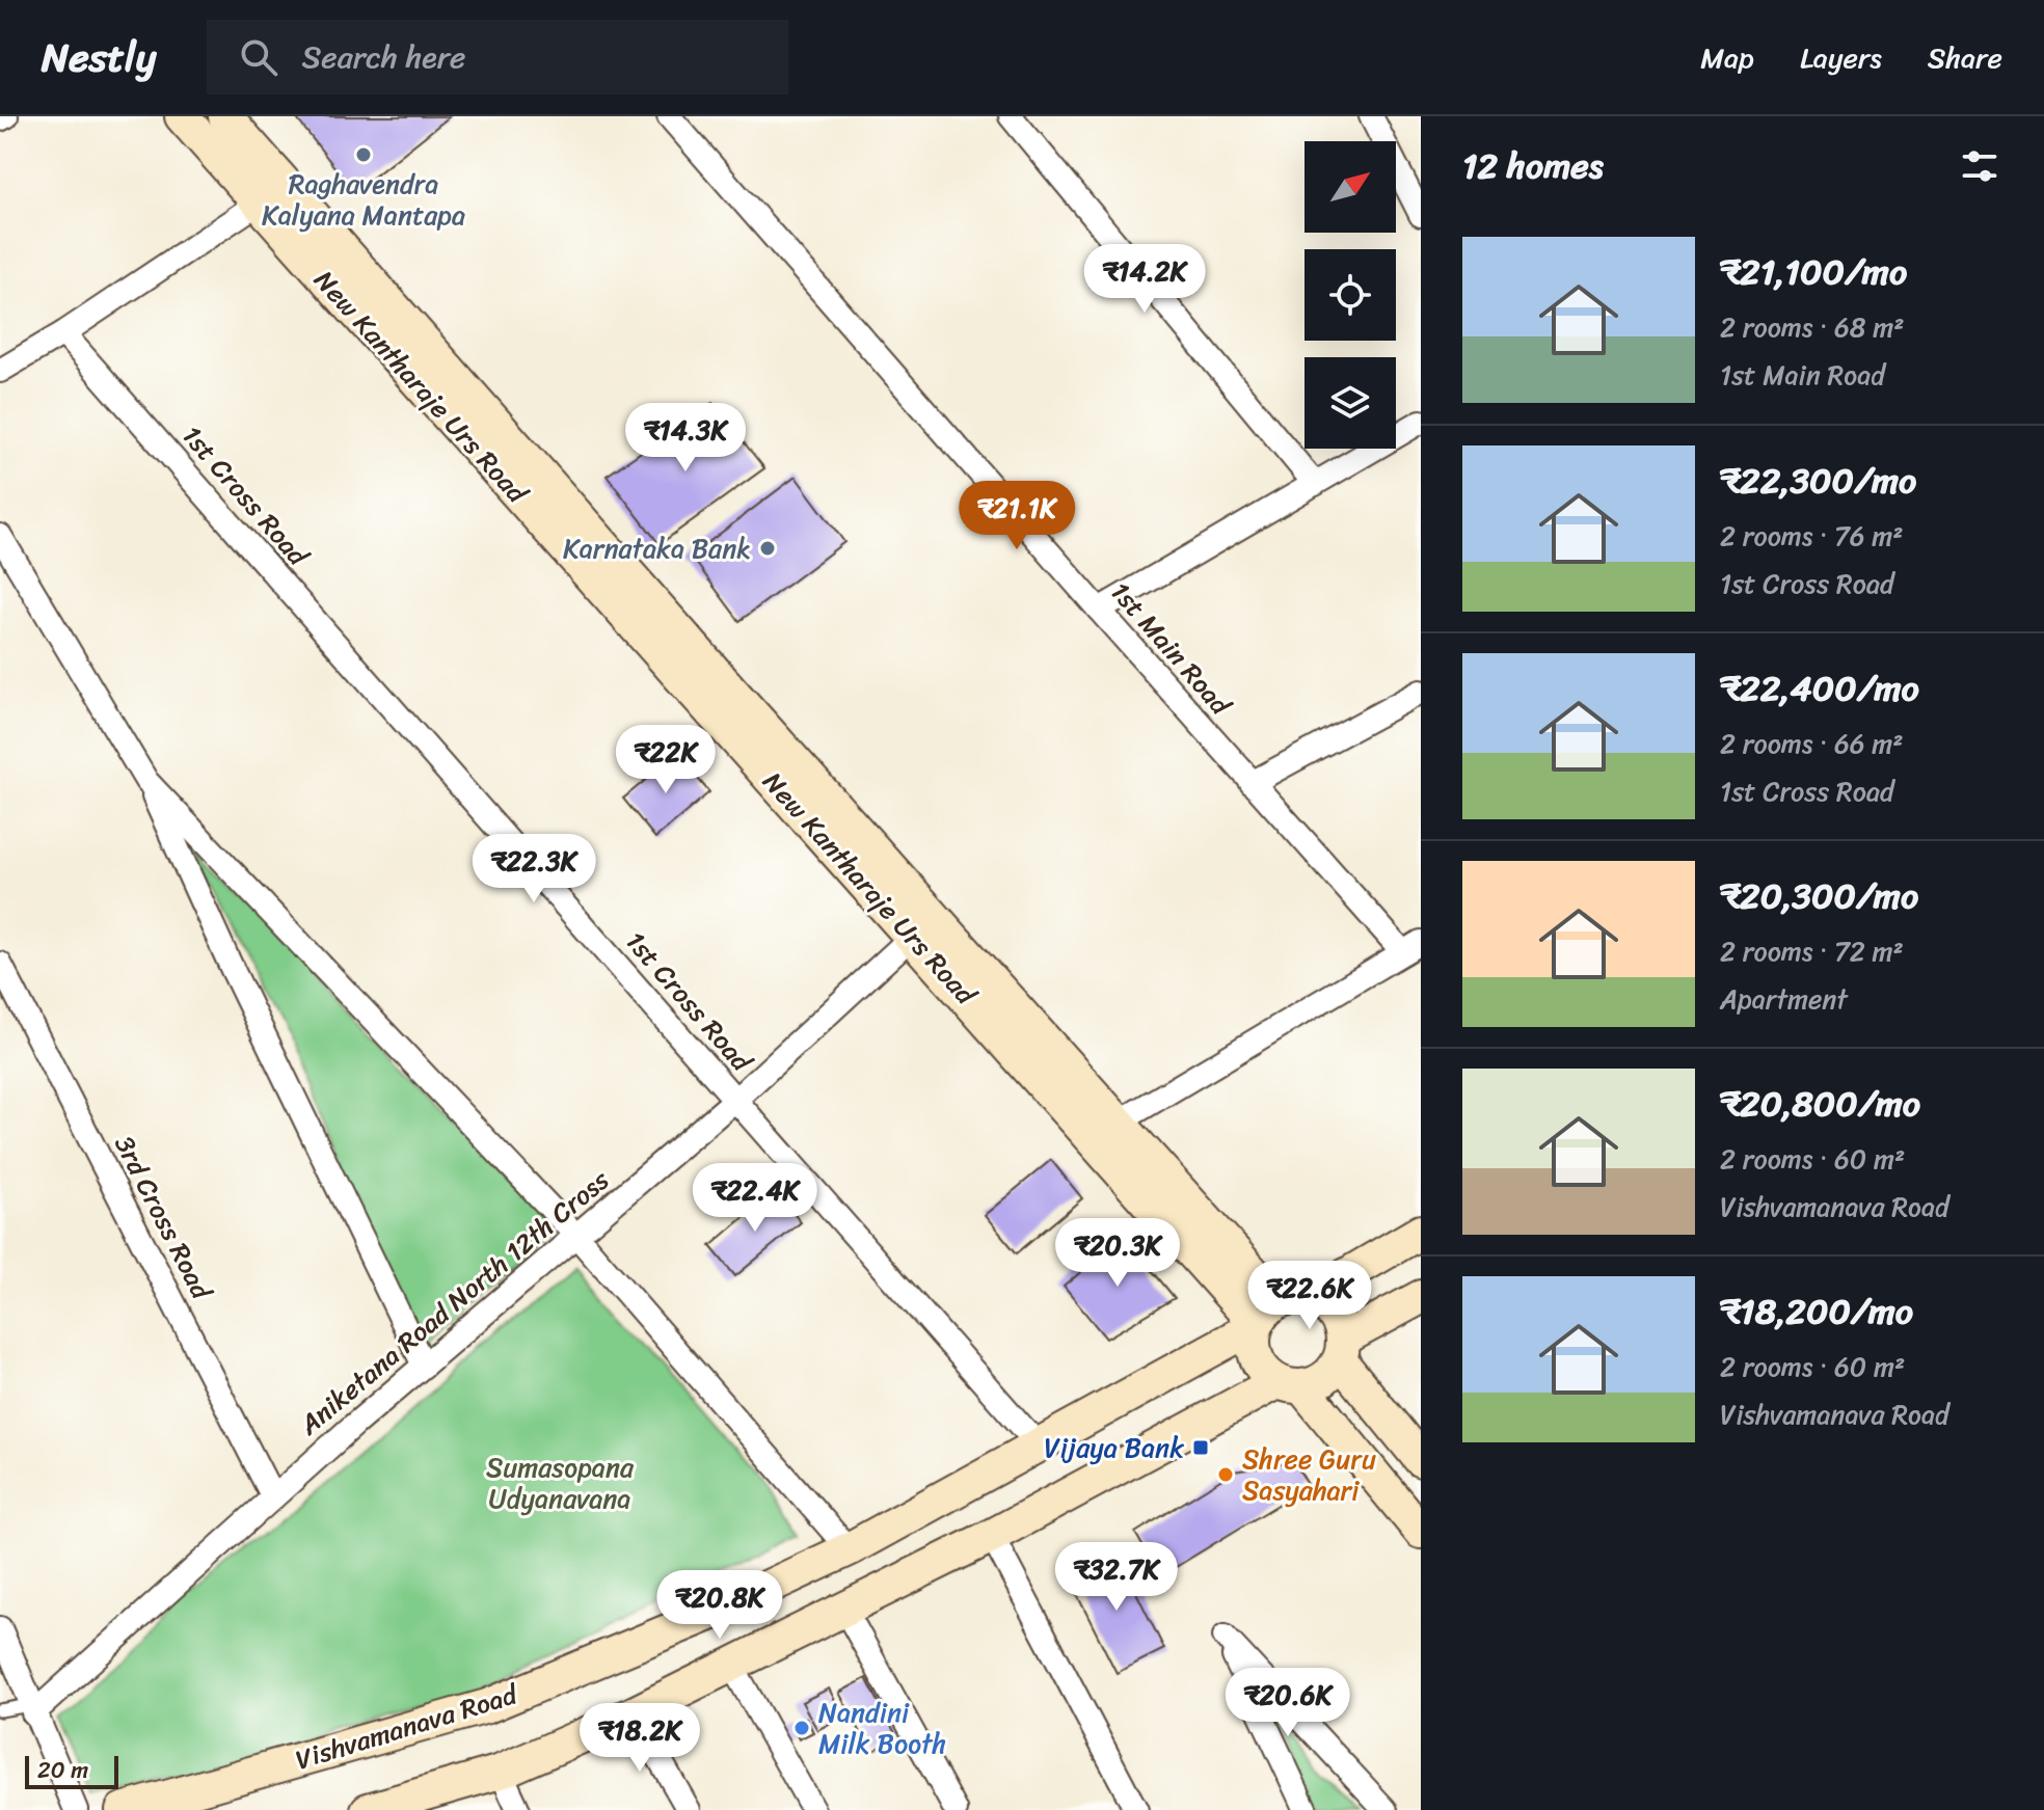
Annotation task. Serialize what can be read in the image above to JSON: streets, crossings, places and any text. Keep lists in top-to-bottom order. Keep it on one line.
{"streets":{"main road":["New Kantharaje Urs Road","Vishvamanava Road"],"street":["1st Cross Road","1st Main Road","3rd Cross Road","Aniketana Road North 12th Cross"]},"crossings":[["New Kantharaje Urs Road","Aniketana Road North 12th Cross"],["New Kantharaje Urs Road","Vishvamanava Road"],["1st Cross Road","Aniketana Road North 12th Cross"],["1st Cross Road","Vishvamanava Road"],["3rd Cross Road","Aniketana Road North 12th Cross"]],"parks":["Sumasopana Udyanavana"],"places":{"other":["Raghavendra Kalyana Mantapa","Karnataka Bank","Shree Guru Sasyahari","Nandini Milk Booth"],"transit":["Vijaya Bank"]},"scale_bar":"20 m","north":"top right","page":{"header":"Nestly","search":"Search here","nav":["Map","Layers","Share"],"heading":"12 homes","list":[{"name":"₹21,100/mo","note":"2 rooms · 68 m² · 1st Main Road"},{"name":"₹22,300/mo","note":"2 rooms · 76 m² · 1st Cross Road"},{"name":"₹22,400/mo","note":"2 rooms · 66 m² · 1st Cross Road"},{"name":"₹20,300/mo","note":"2 rooms · 72 m² · Apartment"},{"name":"₹20,800/mo","note":"2 rooms · 60 m² · Vishvamanava Road"},{"name":"₹18,200/mo","note":"2 rooms · 60 m² · Vishvamanava Road"}],"price":["₹14.2K","₹14.3K","₹21.1K","₹22K","₹22.3K","₹22.4K","₹20.3K","₹22.6K","₹32.7K","₹20.8K","₹20.6K","₹18.2K"],"scale":"20 m"}}
